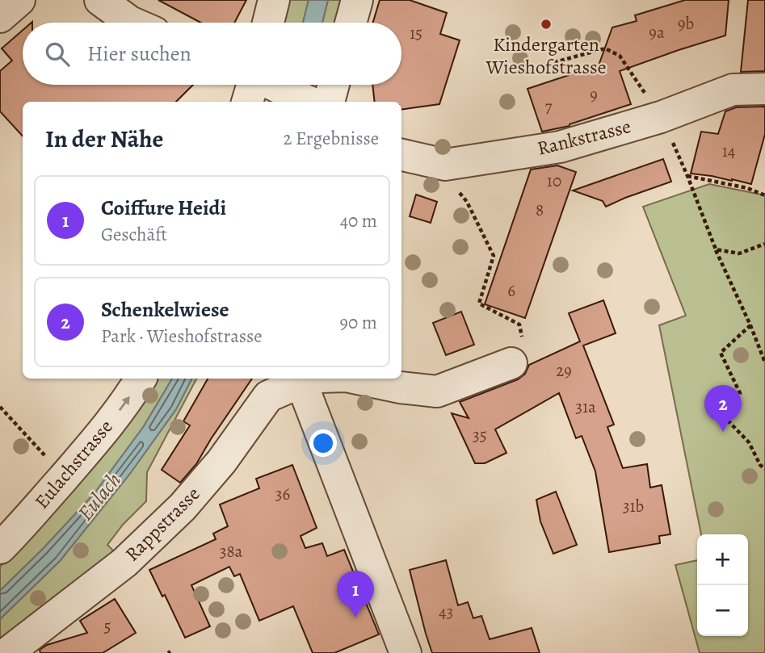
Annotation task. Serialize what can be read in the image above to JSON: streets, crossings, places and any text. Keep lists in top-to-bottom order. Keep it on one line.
{"streets":{"street":["Rankstrasse","Eulachstrasse","Rappstrasse"]},"one_way":["Eulachstrasse"],"water":["Eulach"],"places":["Kindergarten Wieshofstrasse"],"house_numbers":["9b","9a","15","9","7","14","10","8","6","29","31a","35","36","31b","38a","43","5"],"page":{"search":"Hier suchen","heading":["In der Nähe","2 Ergebnisse"],"list":[{"mark":"1","name":"Coiffure Heidi","note":"Geschäft","value":"40 m"},{"mark":"2","name":"Schenkelwiese","note":"Park · Wieshofstrasse","value":"90 m"}],"pins":["2","1"],"map_buttons":["+","−"]}}
